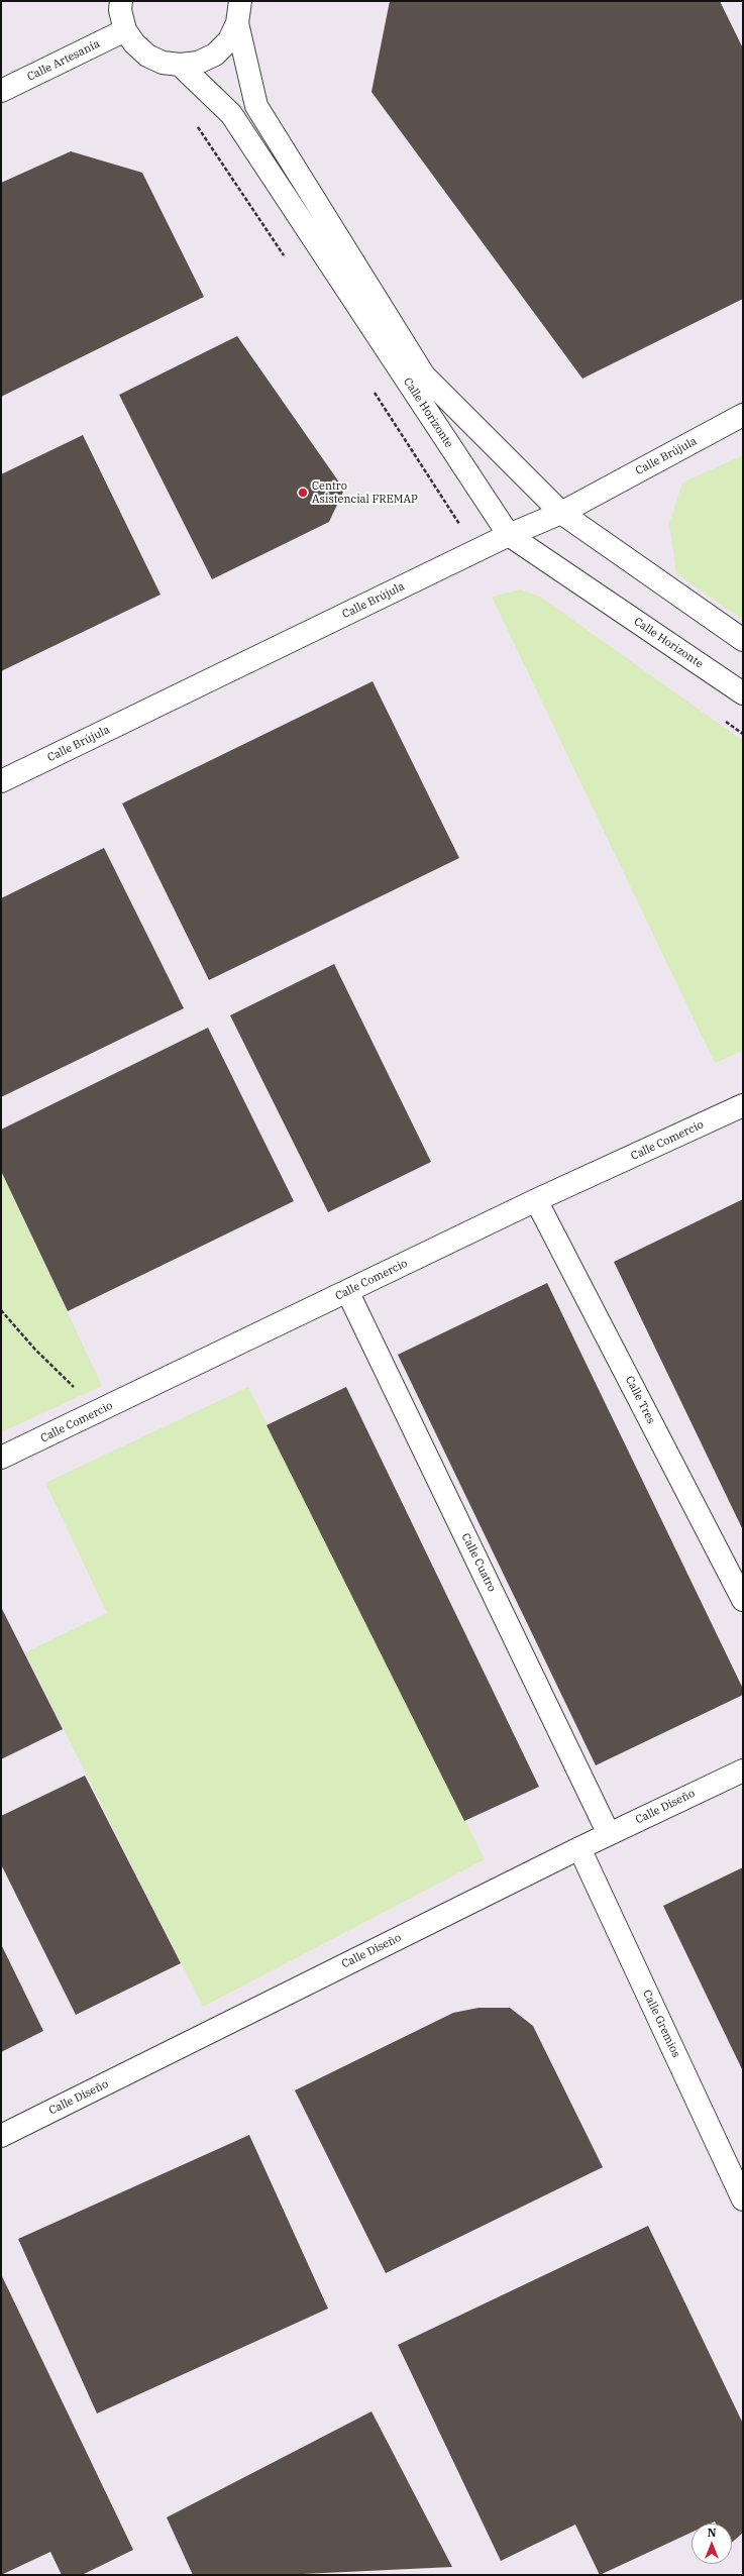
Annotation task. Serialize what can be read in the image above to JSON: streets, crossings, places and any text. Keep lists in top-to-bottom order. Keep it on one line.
{"streets":{"street":["Calle Artesanía","Calle Horizonte","Calle Brújula","Calle Comercio","Calle Tres","Calle Cuatro","Calle Diseño","Calle Gremios"]},"crossings":[["Calle Horizonte","Calle Brújula"],["Calle Comercio","Calle Tres"],["Calle Comercio","Calle Cuatro"],["Calle Cuatro","Calle Diseño"],["Calle Diseño","Calle Gremios"]],"places":["Centro Asistencial FREMAP"],"north":"top"}
